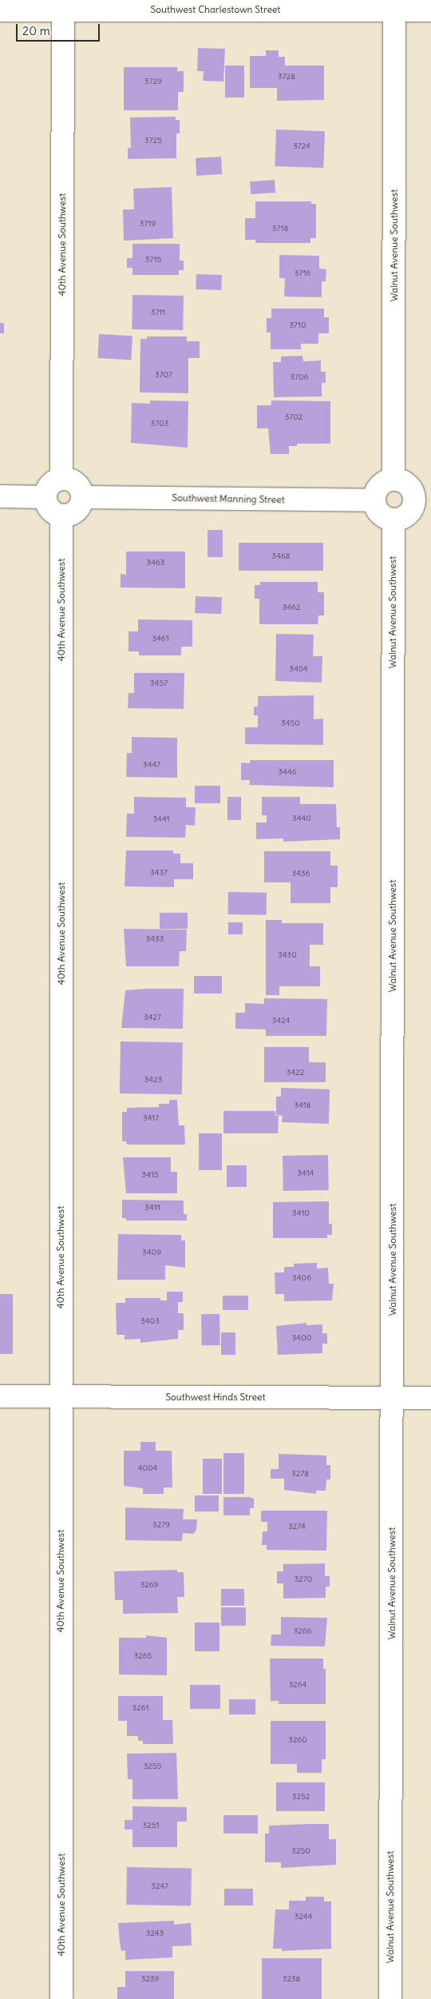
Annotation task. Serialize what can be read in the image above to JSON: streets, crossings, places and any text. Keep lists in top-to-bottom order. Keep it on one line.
{"streets":{"street":["Southwest Charlestown Street","40th Avenue Southwest","Walnut Avenue Southwest","Southwest Manning Street","Southwest Hinds Street"]},"crossings":[["Southwest Charlestown Street","40th Avenue Southwest"],["Southwest Charlestown Street","Walnut Avenue Southwest"],["40th Avenue Southwest","Southwest Manning Street"],["40th Avenue Southwest","Southwest Hinds Street"],["Walnut Avenue Southwest","Southwest Manning Street"],["Walnut Avenue Southwest","Southwest Hinds Street"]],"house_numbers":["3728","3729","3725","3724","3719","3718","3715","3716","3711","3710","3707","3706","3702","3703","3468","3463","3462","3461","3454","3457","3450","3447","3446","3440","3441","3437","3436","3433","3430","3427","3424","3422","3423","3418","3417","3414","3415","3411","3410","3409","3406","3403","3400","4004","3278","3279","3274","3270","3269","3266","3265","3264","3261","3260","3255","3252","3251","3250","3247","3244","3243","3239","3238"],"scale_bar":"20 m"}
